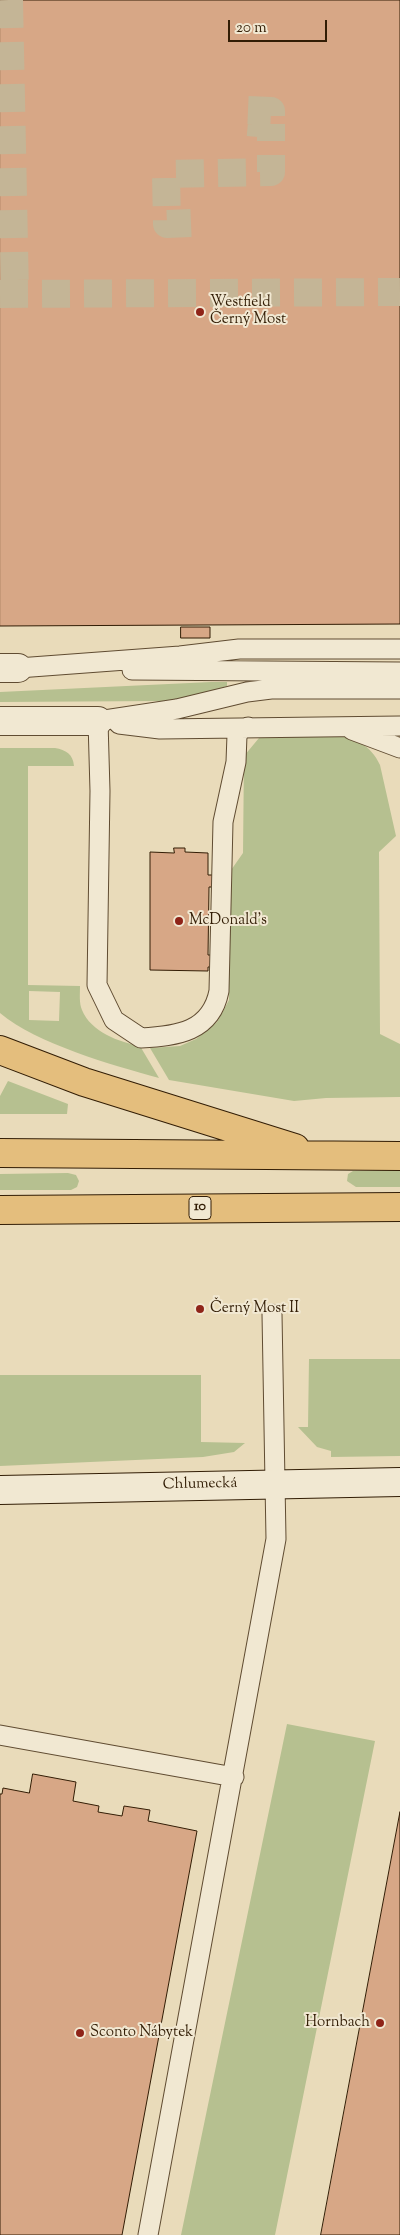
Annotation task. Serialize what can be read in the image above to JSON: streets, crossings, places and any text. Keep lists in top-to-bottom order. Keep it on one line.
{"streets":{"main road":["10"],"street":["Chlumecká"]},"places":["Westfield Černý Most","McDonald's","Černý Most II","Hornbach","Sconto Nábytek"],"scale_bar":"20 m"}
